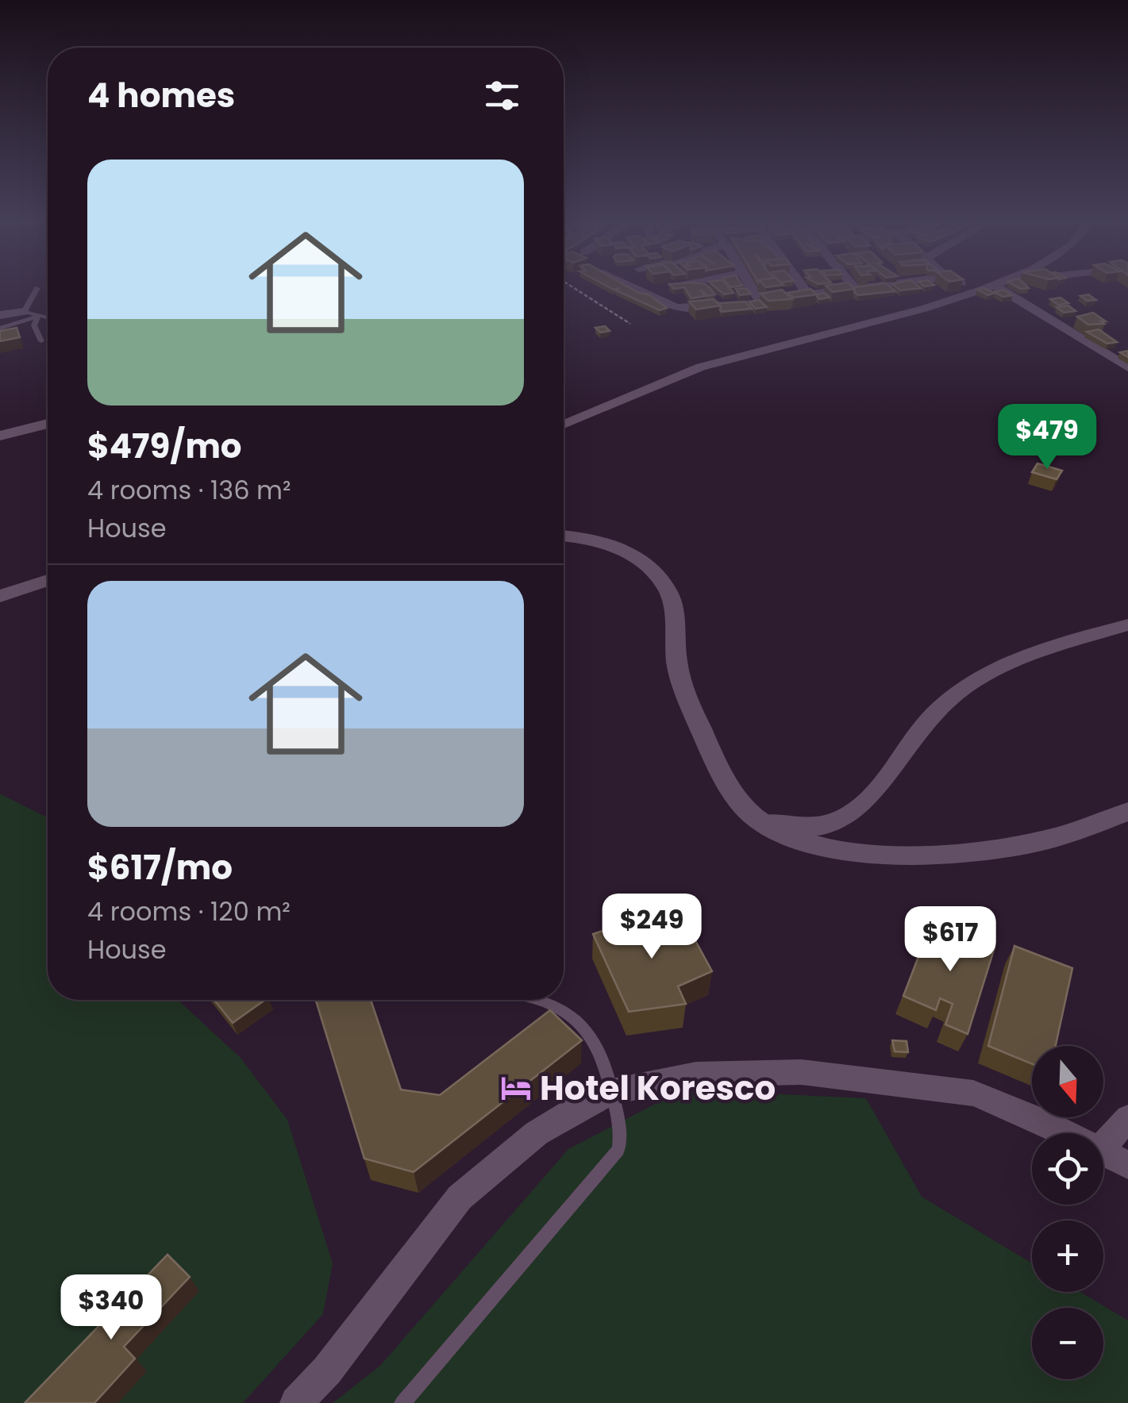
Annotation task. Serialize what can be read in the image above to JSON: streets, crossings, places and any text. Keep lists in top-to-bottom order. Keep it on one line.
{"places":{"hotel":["Hotel Koresco"]},"north":"bottom","page":{"heading":"4 homes","list":[{"name":"$479/mo","note":"4 rooms · 136 m² · House"},{"name":"$617/mo","note":"4 rooms · 120 m² · House"}],"price":["$479","$249","$617","$340"],"map_buttons":["+","−"]}}
